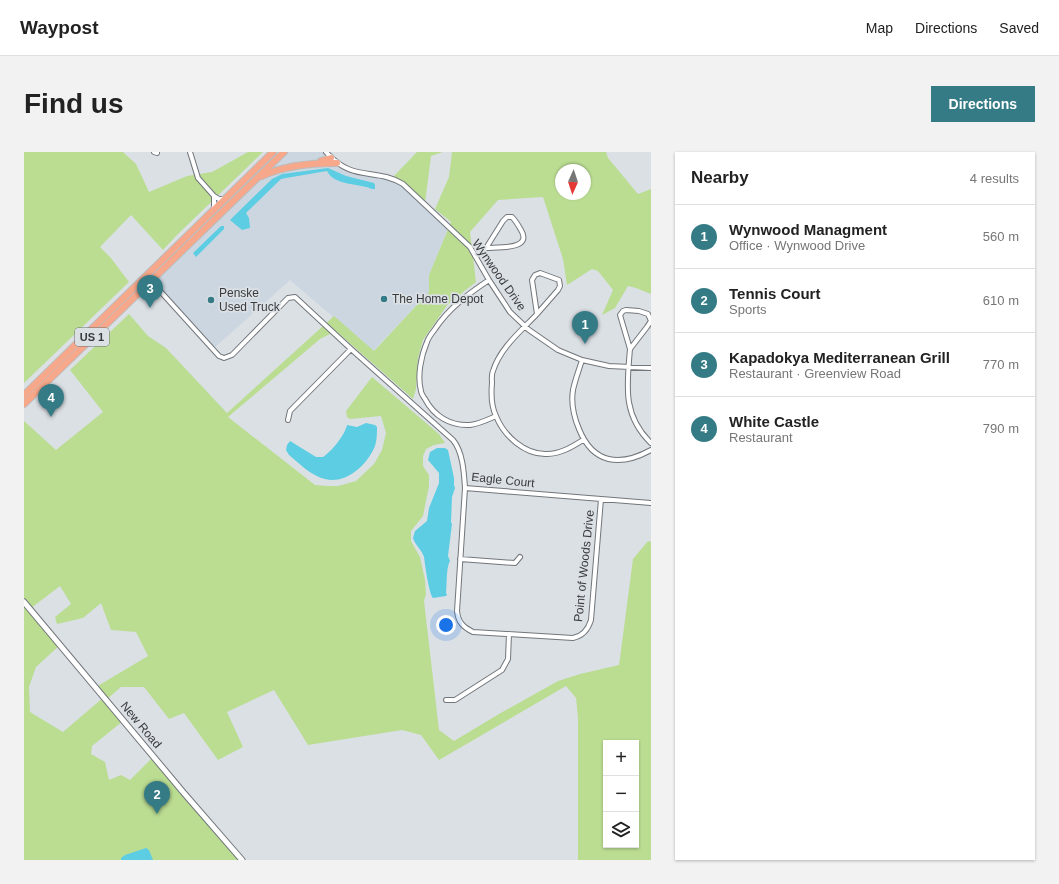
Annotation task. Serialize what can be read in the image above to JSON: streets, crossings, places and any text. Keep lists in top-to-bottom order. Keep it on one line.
{"streets":{"highway":["US 1"],"street":["Wynwood Drive","Eagle Court","Point of Woods Drive","New Road"]},"crossings":[["US 1","Eagle Court"],["Eagle Court","Point of Woods Drive"]],"places":["The Home Depot","Penske Used Truck"],"north":"bottom","page":{"header":"Waypost","nav":["Map","Directions","Saved"],"buttons":"Directions","title":"Find us","heading":["Nearby","4 results"],"list":[{"mark":"1","name":"Wynwood Managment","note":"Office · Wynwood Drive","value":"560 m"},{"mark":"2","name":"Tennis Court","note":"Sports","value":"610 m"},{"mark":"3","name":"Kapadokya Mediterranean Grill","note":"Restaurant · Greenview Road","value":"770 m"},{"mark":"4","name":"White Castle","note":"Restaurant","value":"790 m"}],"pins":["3","1","4","2"],"map_buttons":["+","−"]}}
